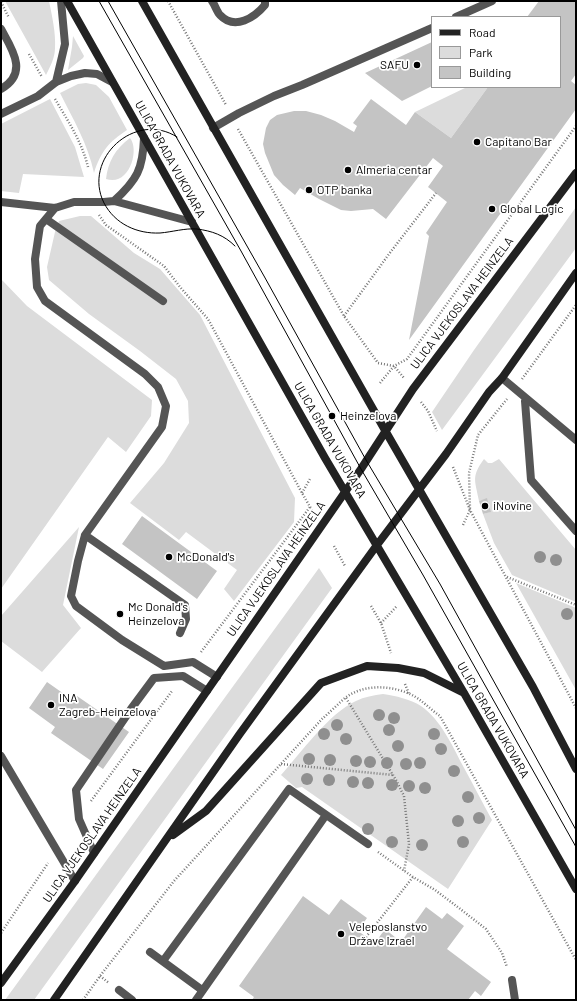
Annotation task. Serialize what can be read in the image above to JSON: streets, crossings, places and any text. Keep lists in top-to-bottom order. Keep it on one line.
{"streets":{"main road":["ULICA GRADA VUKOVARA","ULICA VJEKOSLAVA HEINZELA"]},"crossings":[["ULICA GRADA VUKOVARA","ULICA VJEKOSLAVA HEINZELA"]],"places":["SAFU","Capitano Bar","Almeria centar","OTP banka","Global Logic","Heinzelova","iNovine","McDonald's","Mc Donald's Heinzelova","INA Zagreb-Heinzelova","Veleposlanstvo Države Izrael"],"legend":["Road","Park","Building"]}
